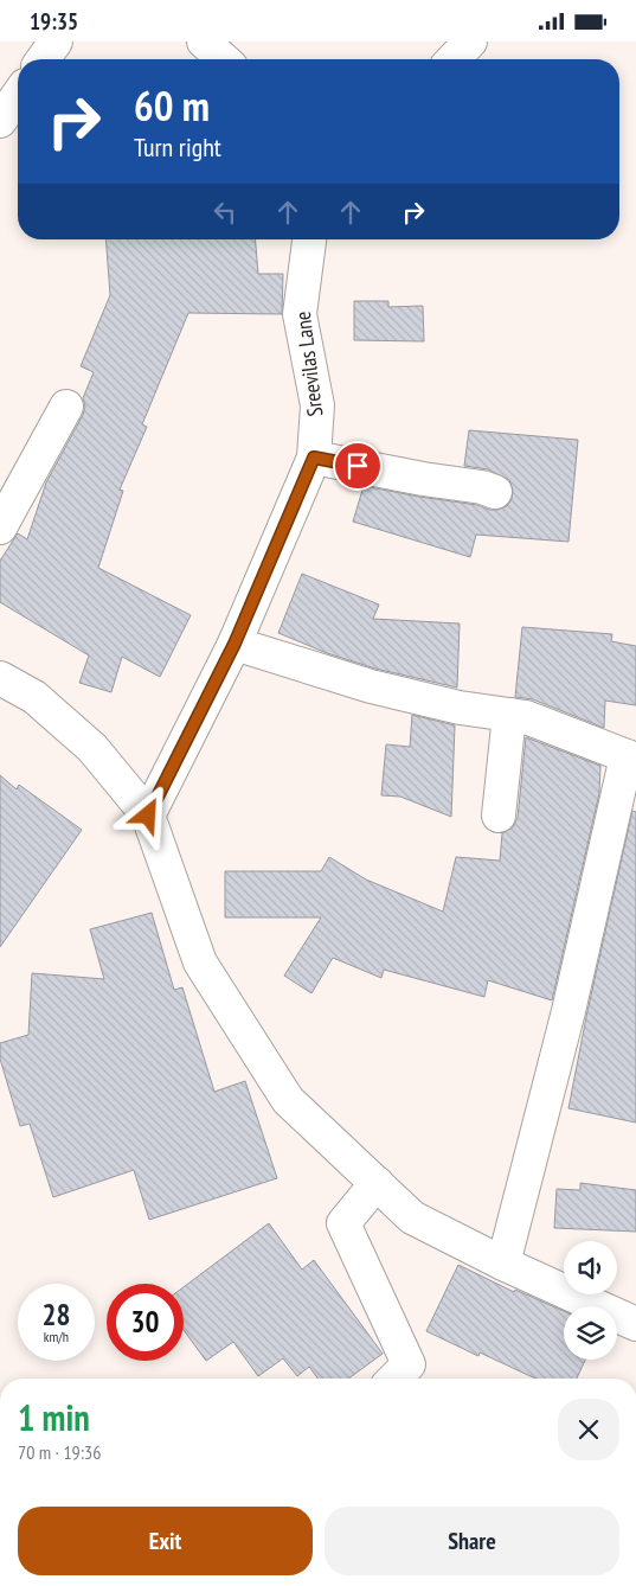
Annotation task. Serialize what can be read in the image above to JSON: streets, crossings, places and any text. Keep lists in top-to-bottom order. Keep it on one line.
{"streets":{"street":["Sreevilas Lane"]},"page":{"status":"19:35","turn":["60 m","Turn right"],"speed":"28 km/h","limit":"30","heading":["1 min","70 m · 19:36"],"buttons":["Exit","Share"]}}
